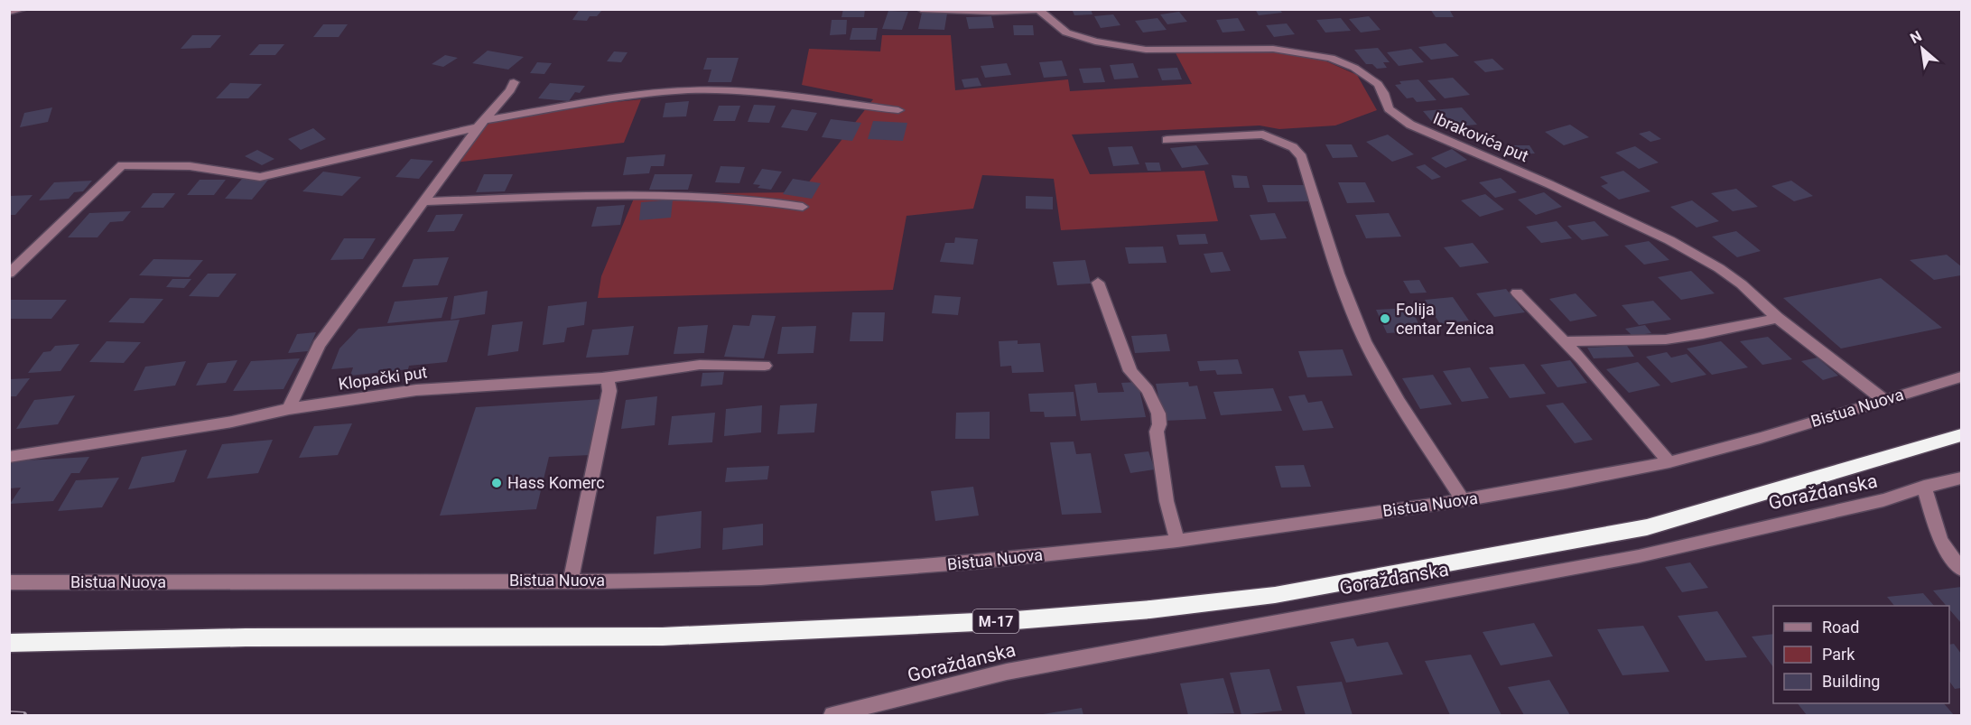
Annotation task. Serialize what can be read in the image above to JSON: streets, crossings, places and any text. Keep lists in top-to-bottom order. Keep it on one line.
{"streets":{"highway":["M-17"],"street":["Ibrakovića put","Klopački put","Bistua Nuova","Goraždanska"]},"crossings":[["Ibrakovića put","Bistua Nuova"]],"places":["Folija centar Zenica","Hass Komerc"],"legend":["Road","Park","Building"],"north":"top left"}
